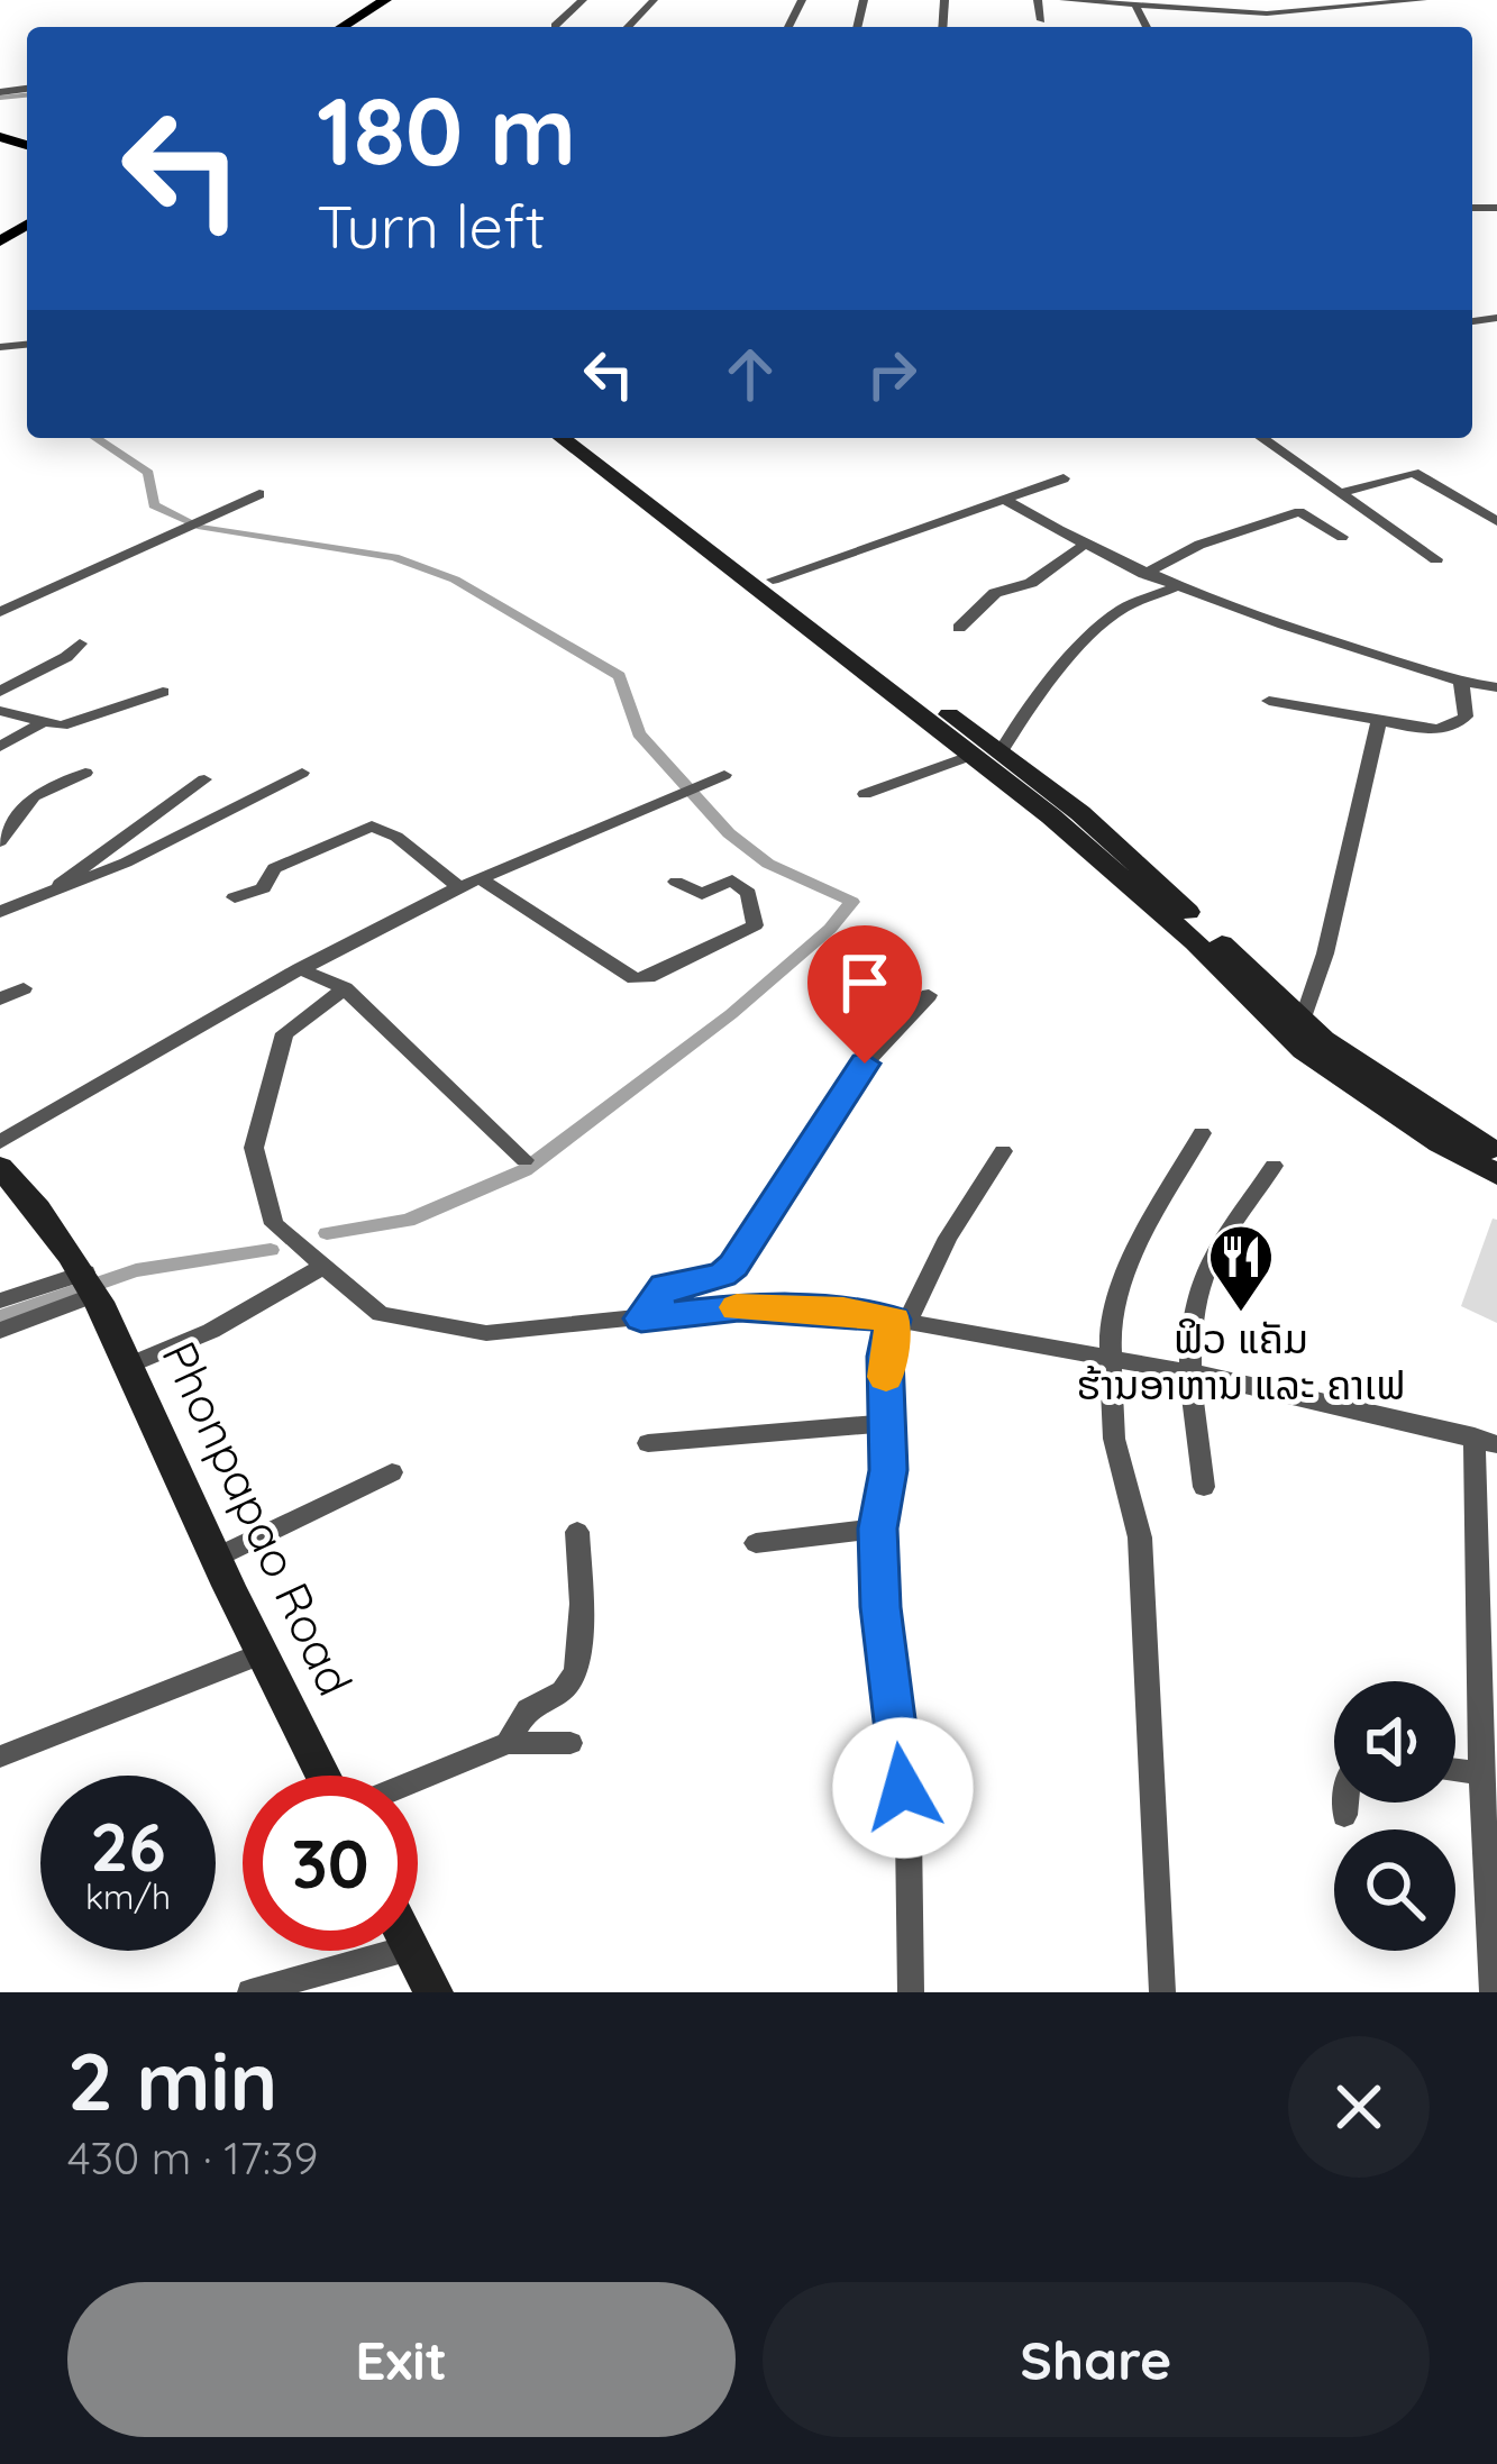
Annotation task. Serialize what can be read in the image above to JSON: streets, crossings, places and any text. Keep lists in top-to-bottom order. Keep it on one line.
{"streets":{"street":["Phonpapao Road"]},"places":{"restaurant":["ຟິວ ແຄັມ ຮ້ານອາຫານ ແລະ ຄາເຟ"]},"page":{"turn":["180 m","Turn left"],"speed":"26 km/h","limit":"30","heading":["2 min","430 m · 17:39"],"buttons":["Exit","Share"]}}
